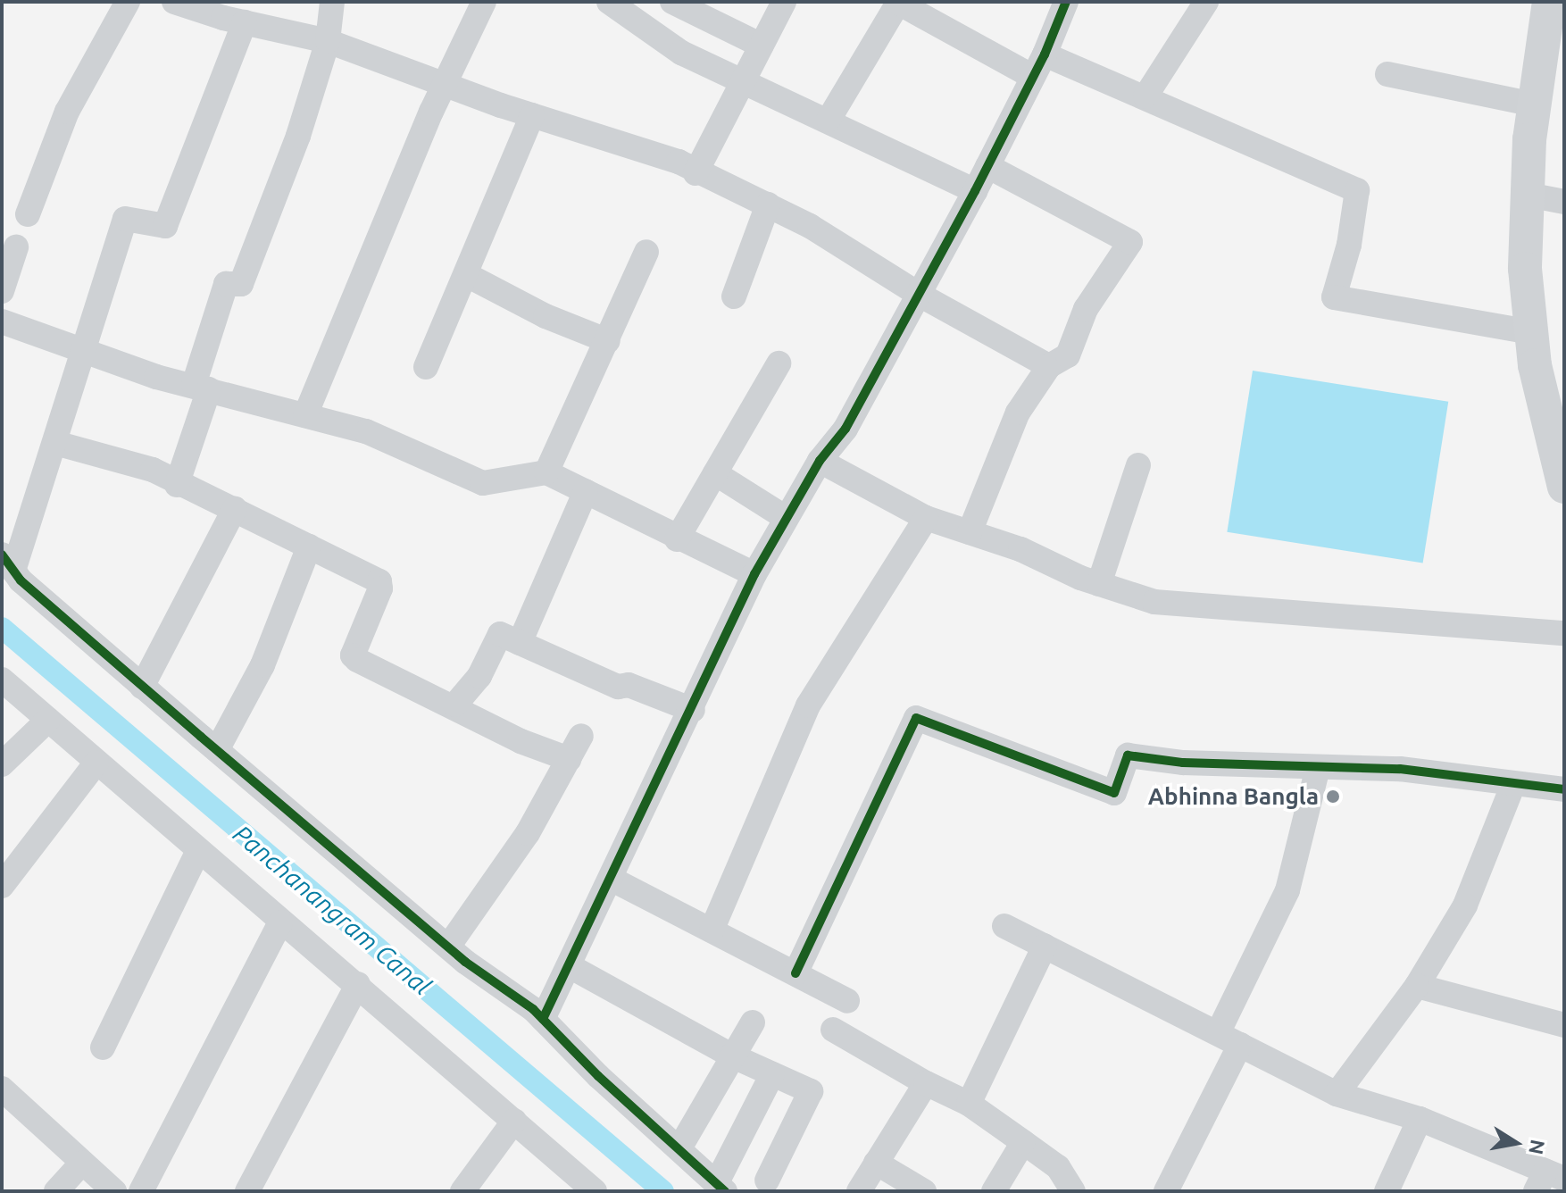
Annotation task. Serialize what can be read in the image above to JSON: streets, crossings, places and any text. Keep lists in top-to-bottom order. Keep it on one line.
{"water":["Panchanangram Canal"],"places":["Abhinna Bangla"],"north":"right"}
